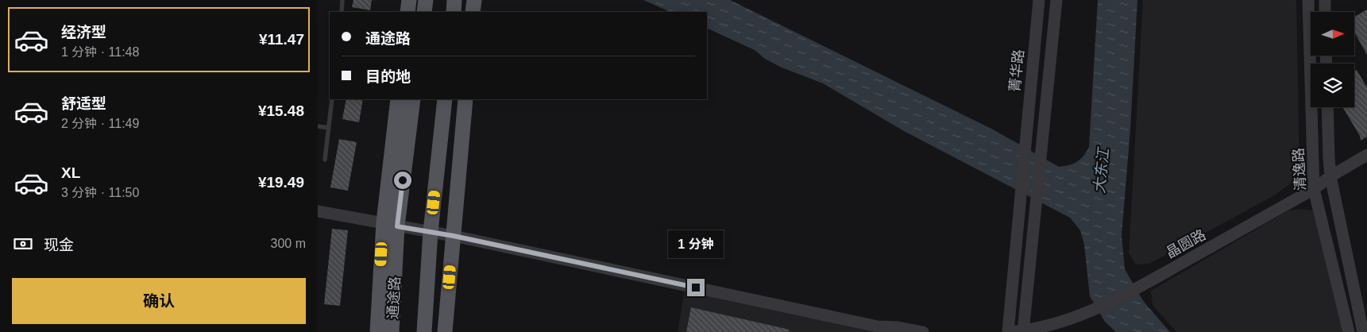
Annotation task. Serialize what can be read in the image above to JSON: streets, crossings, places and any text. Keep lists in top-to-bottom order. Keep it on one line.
{"streets":{"main road":["通途路"],"street":["菁华路","清逸路","晶圆路"]},"crossings":[["菁华路","晶圆路"],["清逸路","晶圆路"]],"water":["大东江"],"north":"right","page":{"list":[{"name":"经济型","note":"1 分钟 · 11:48","value":"¥11.47"},{"name":"舒适型","note":"2 分钟 · 11:49","value":"¥15.48"},{"name":"XL","note":"3 分钟 · 11:50","value":"¥19.49"}],"banner":["通途路","目的地"],"pay":["现金","300 m"],"bubble":"1 分钟","buttons":"确认"}}
